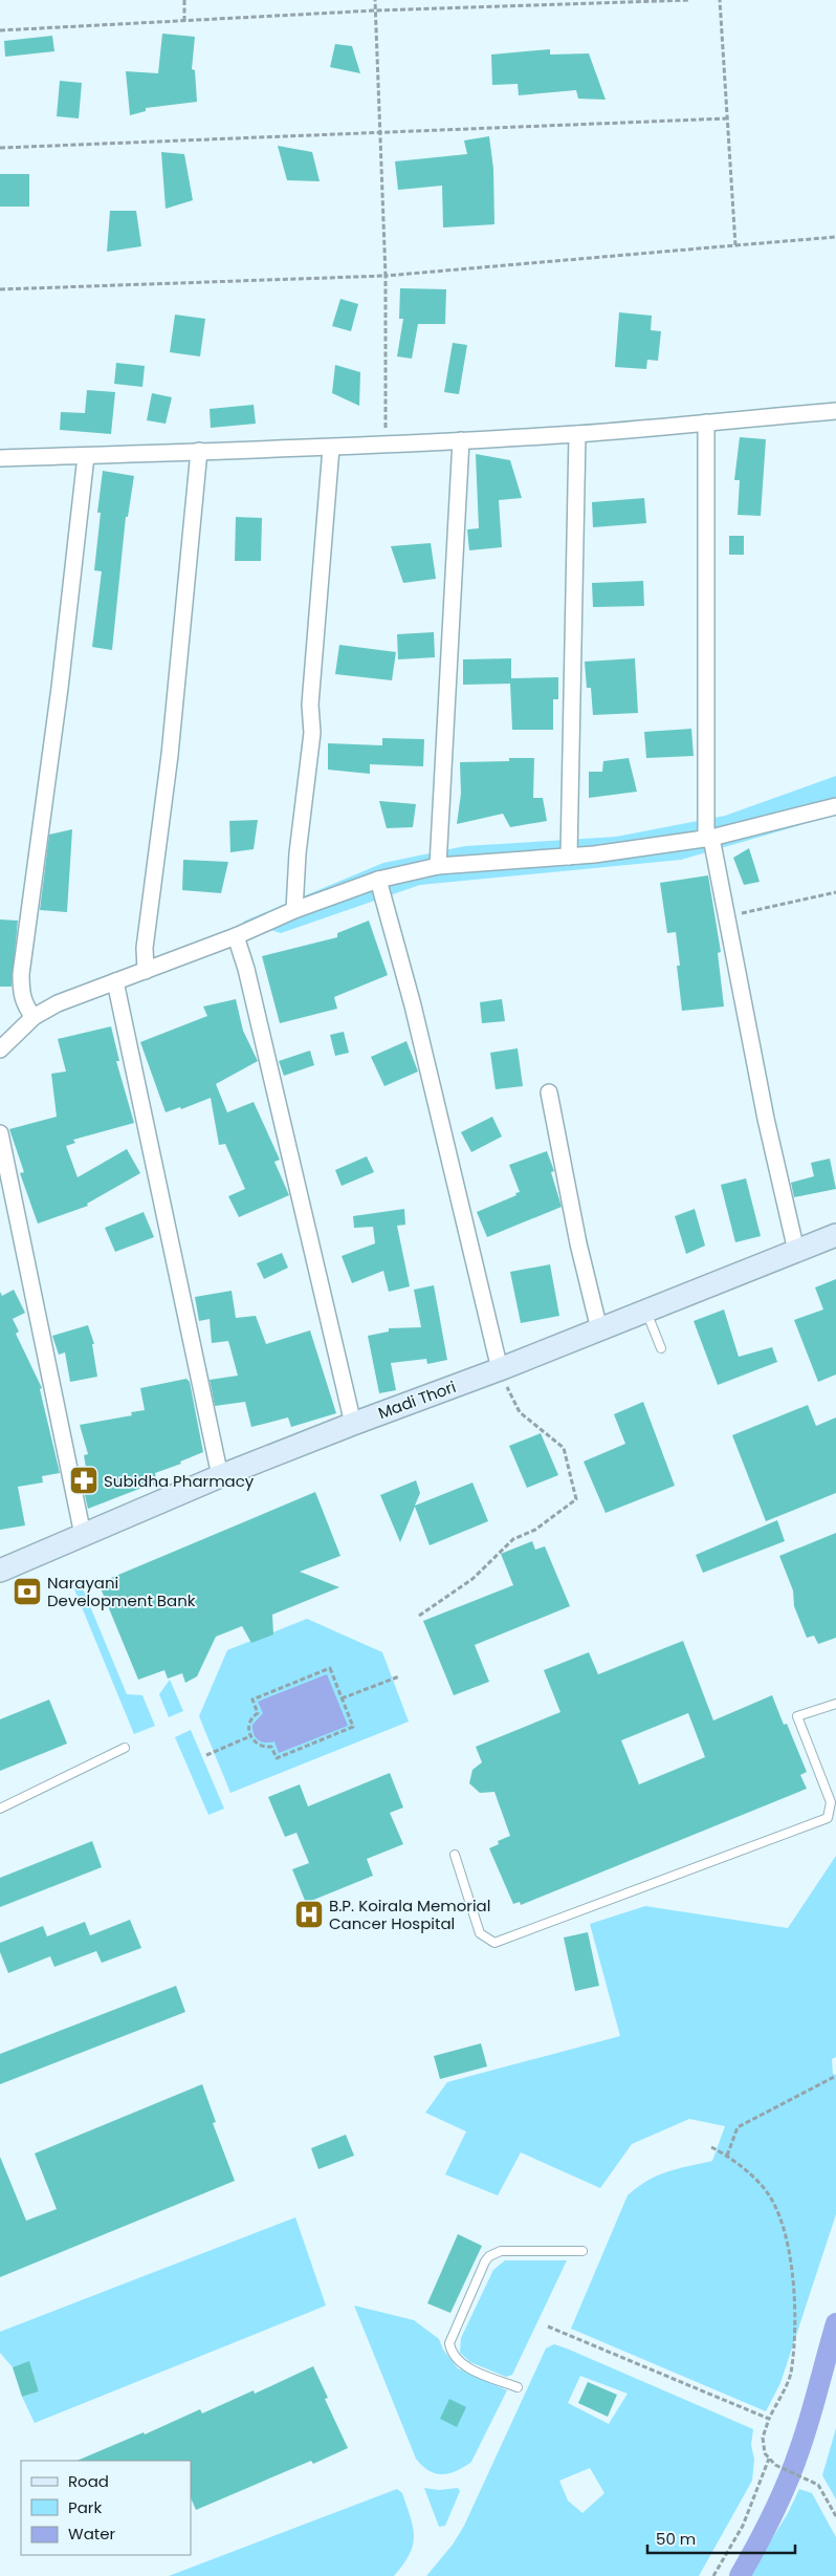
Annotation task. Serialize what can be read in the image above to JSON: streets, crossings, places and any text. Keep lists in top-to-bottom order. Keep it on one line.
{"streets":{"main road":["Madi Thori"]},"places":{"pharmacy":["Subidha Pharmacy"],"bank":["Narayani Development Bank"],"hospital":["B.P. Koirala Memorial Cancer Hospital"]},"legend":["Road","Park","Water"],"scale_bar":"50 m"}
